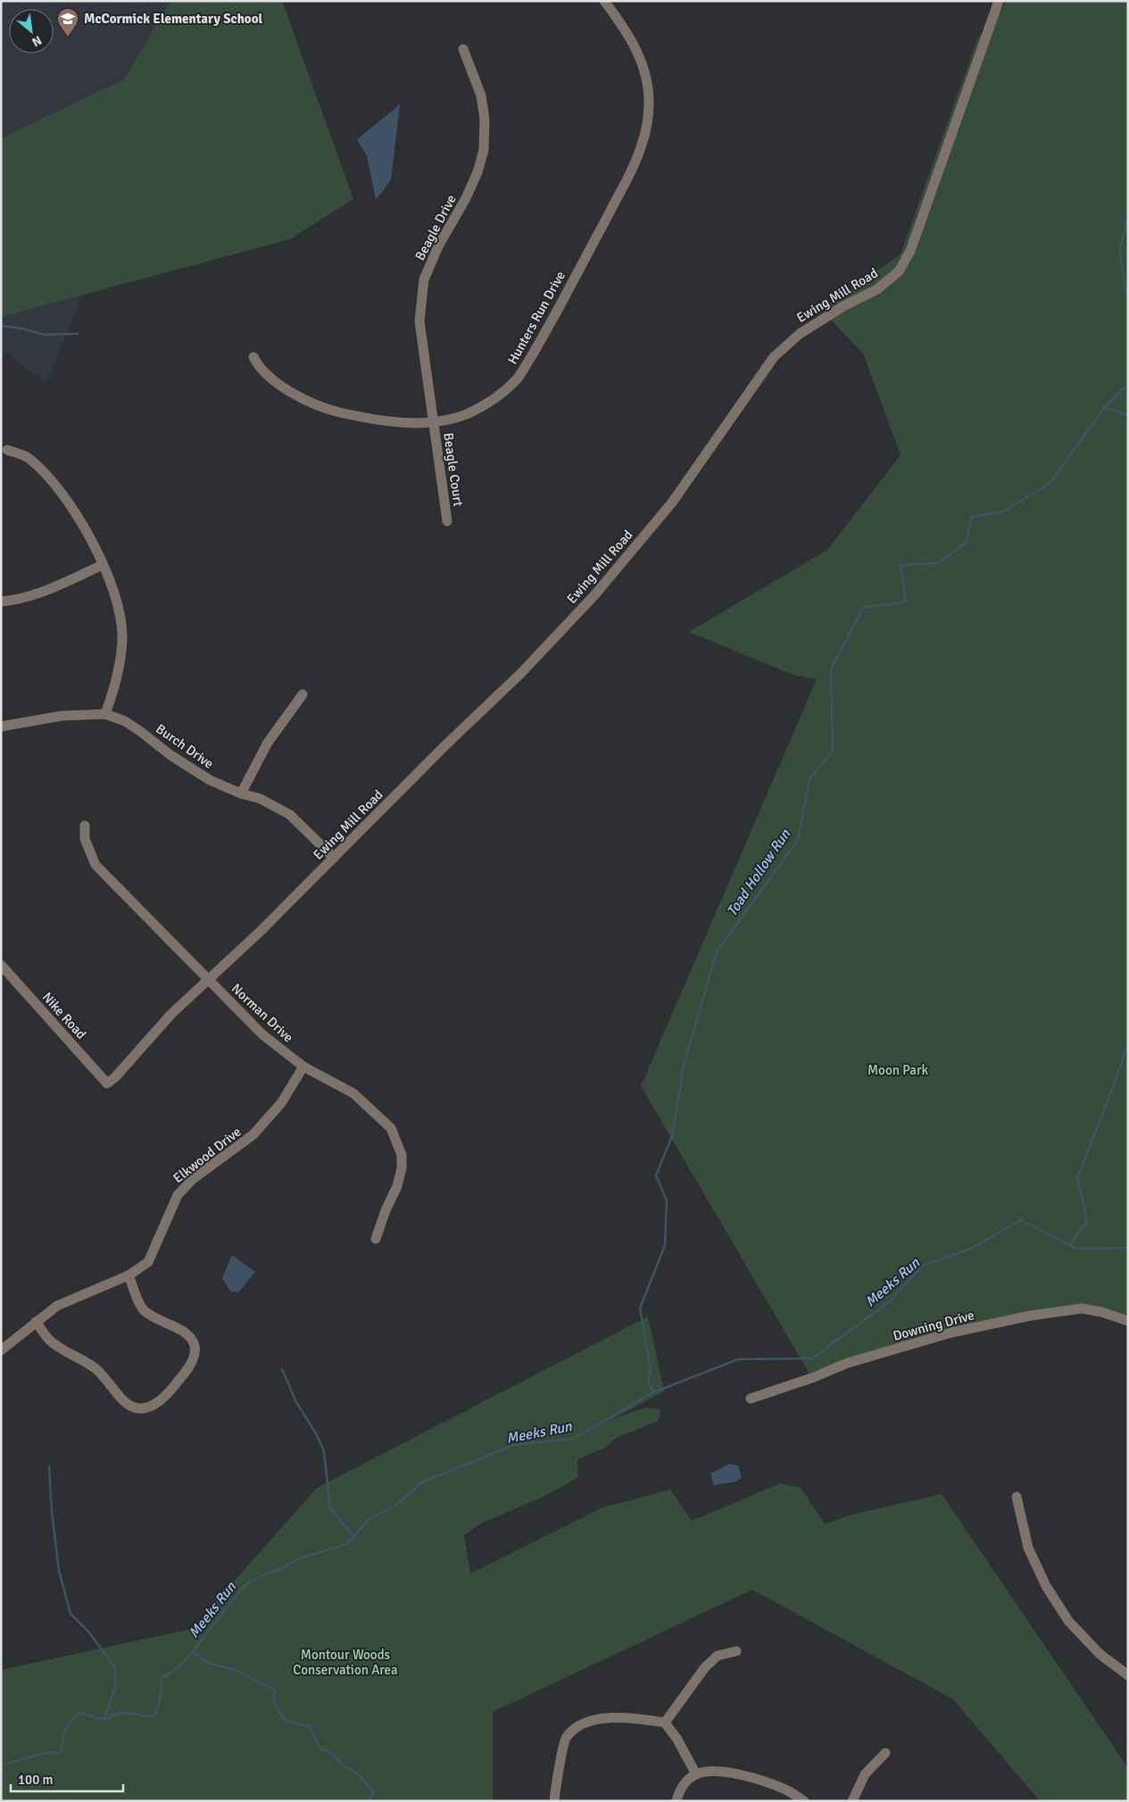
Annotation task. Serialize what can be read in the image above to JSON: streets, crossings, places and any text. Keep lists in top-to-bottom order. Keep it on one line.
{"streets":{"street":["Beagle Drive","Ewing Mill Road","Hunters Run Drive","Beagle Court","Burch Drive","Norman Drive","Nike Road","Elkwood Drive","Downing Drive"]},"crossings":[["Beagle Drive","Hunters Run Drive"],["Beagle Drive","Beagle Court"],["Ewing Mill Road","Burch Drive"],["Ewing Mill Road","Norman Drive"],["Ewing Mill Road","Nike Road"],["Hunters Run Drive","Beagle Court"],["Norman Drive","Elkwood Drive"]],"water":["Toad Hollow Run","Meeks Run"],"parks":["Moon Park","Montour Woods Conservation Area"],"places":{"school or university":["McCormick Elementary School"]},"scale_bar":"100 m","north":"bottom right"}
